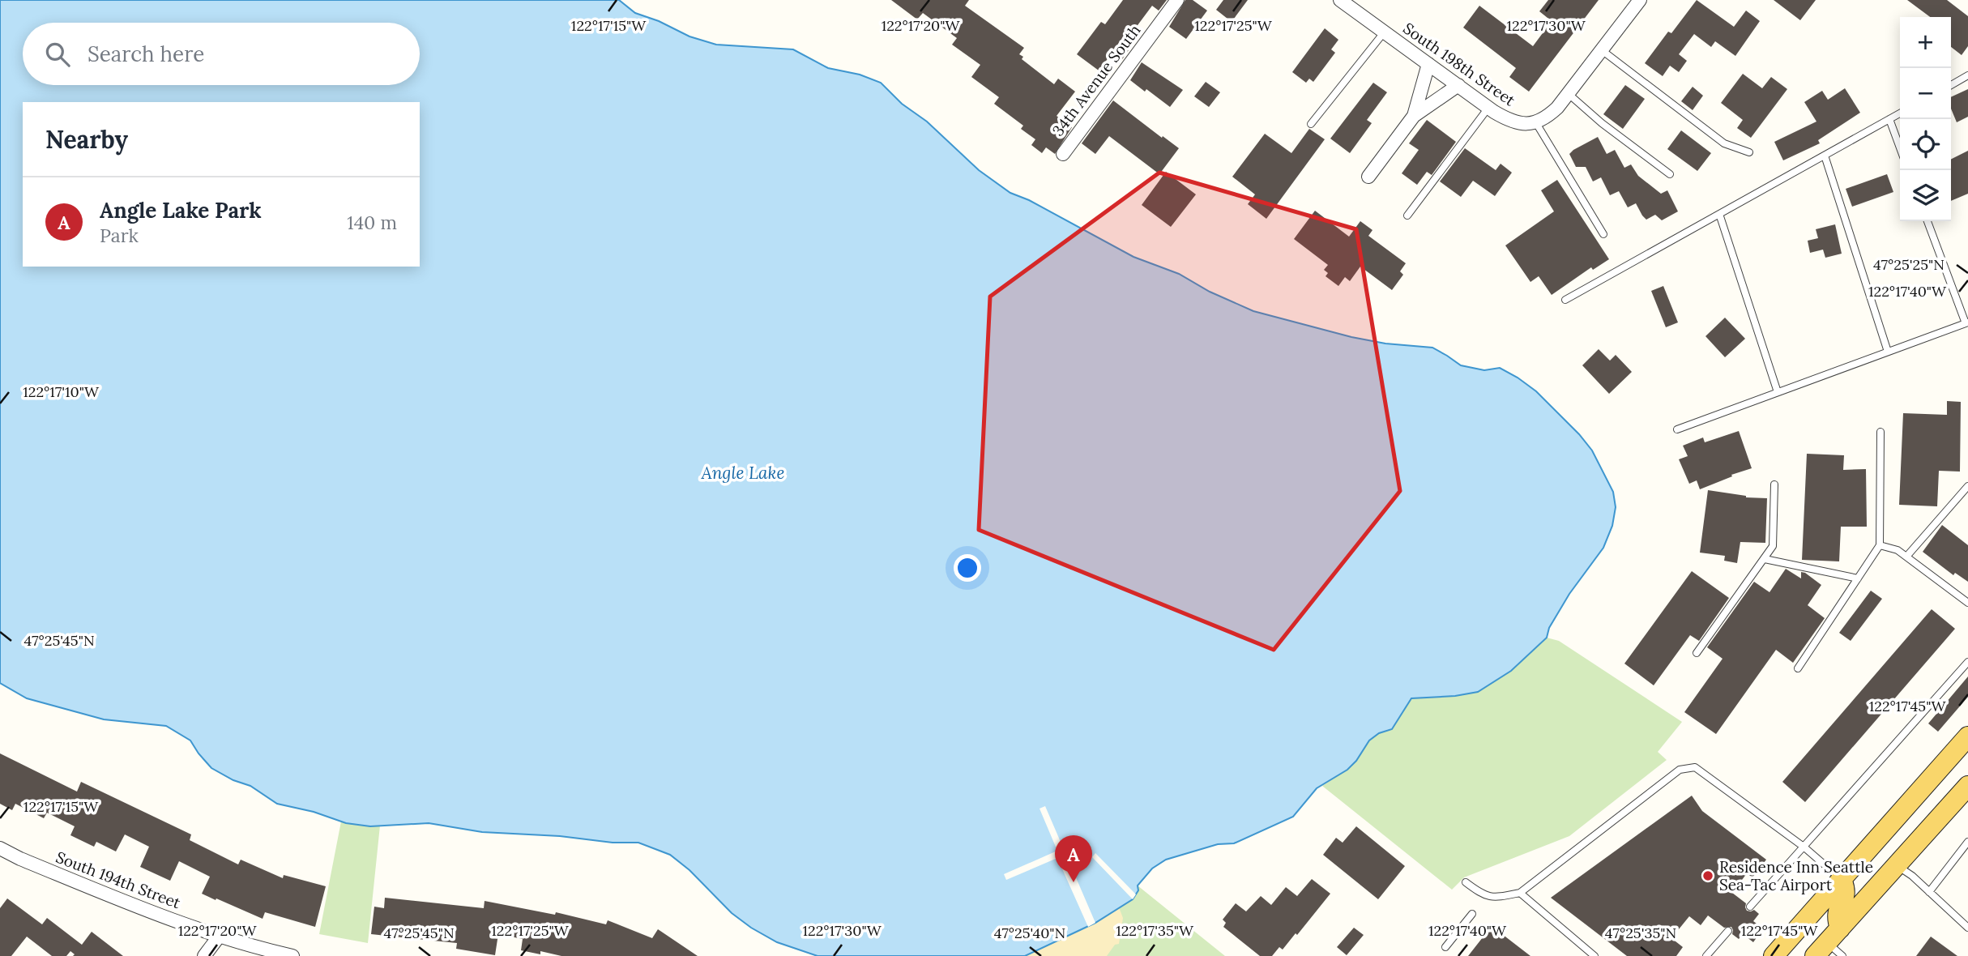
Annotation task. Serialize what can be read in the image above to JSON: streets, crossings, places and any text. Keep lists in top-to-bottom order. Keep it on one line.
{"streets":{"street":["South 198th Street","34th Avenue South","South 194th Street"]},"water":["Angle Lake"],"places":["Residence Inn Seattle Sea-Tac Airport"],"page":{"map_buttons":["+","−"],"search":"Search here","heading":"Nearby","list":[{"mark":"A","name":"Angle Lake Park","note":"Park","value":"140 m"}],"pins":"A"},"coordinates":["122°17'15\"W","122°17'20\"W","122°17'25\"W","122°17'30\"W","47°25'25\"N","122°17'40\"W","122°17'10\"W","47°25'45\"N","122°17'45\"W","122°17'35\"W","47°25'40\"N","47°25'35\"N"]}
